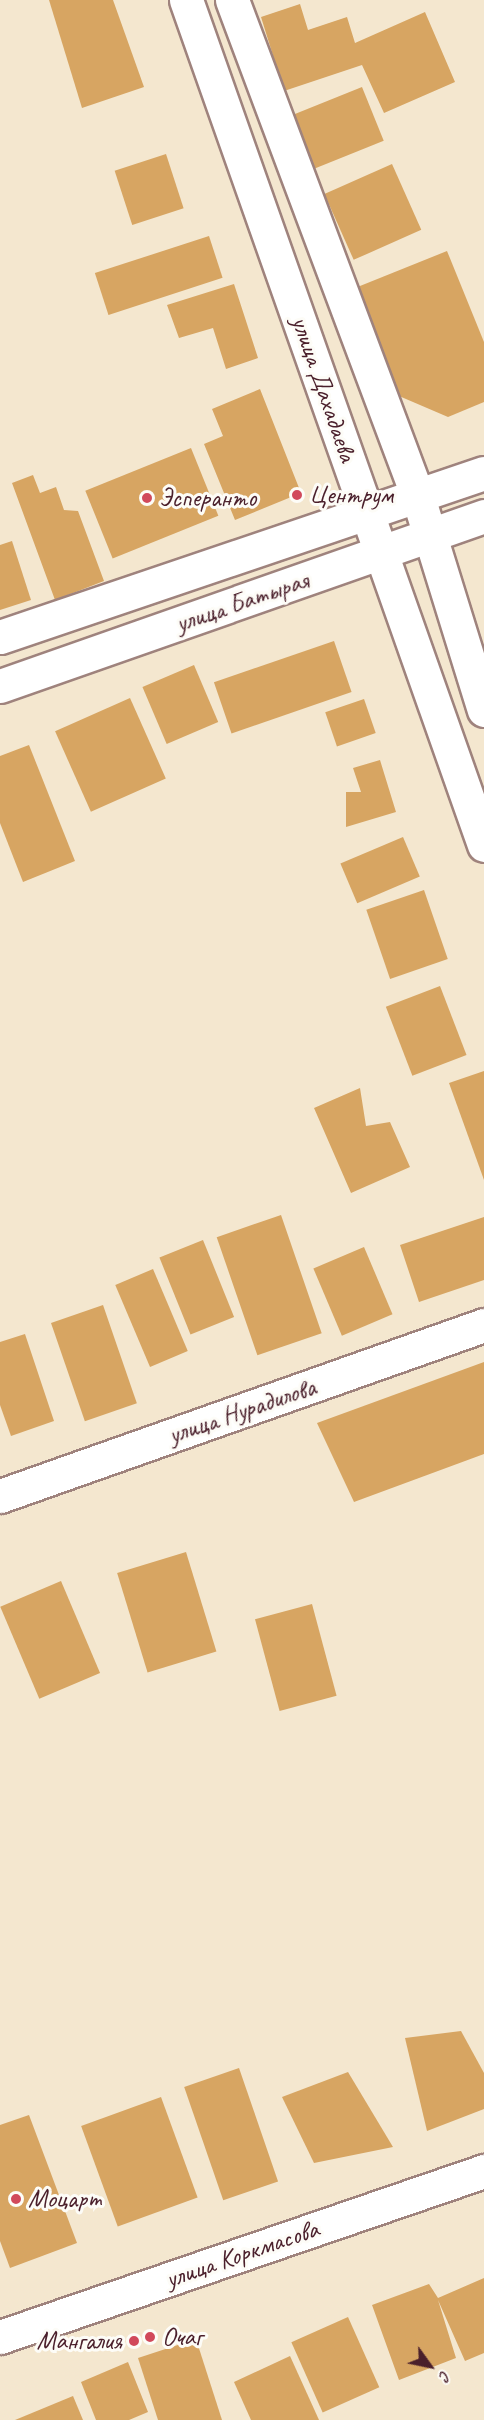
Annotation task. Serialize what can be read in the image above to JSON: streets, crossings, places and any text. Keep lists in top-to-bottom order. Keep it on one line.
{"streets":{"main road":["улица Дахадаева","улица Батырая","улица Нурадилова","улица Коркмасова"]},"crossings":[["улица Дахадаева","улица Батырая"]],"places":["Центрум","Эсперанто","Моцарт","Очаг","Мангалия"],"north":"bottom right"}
